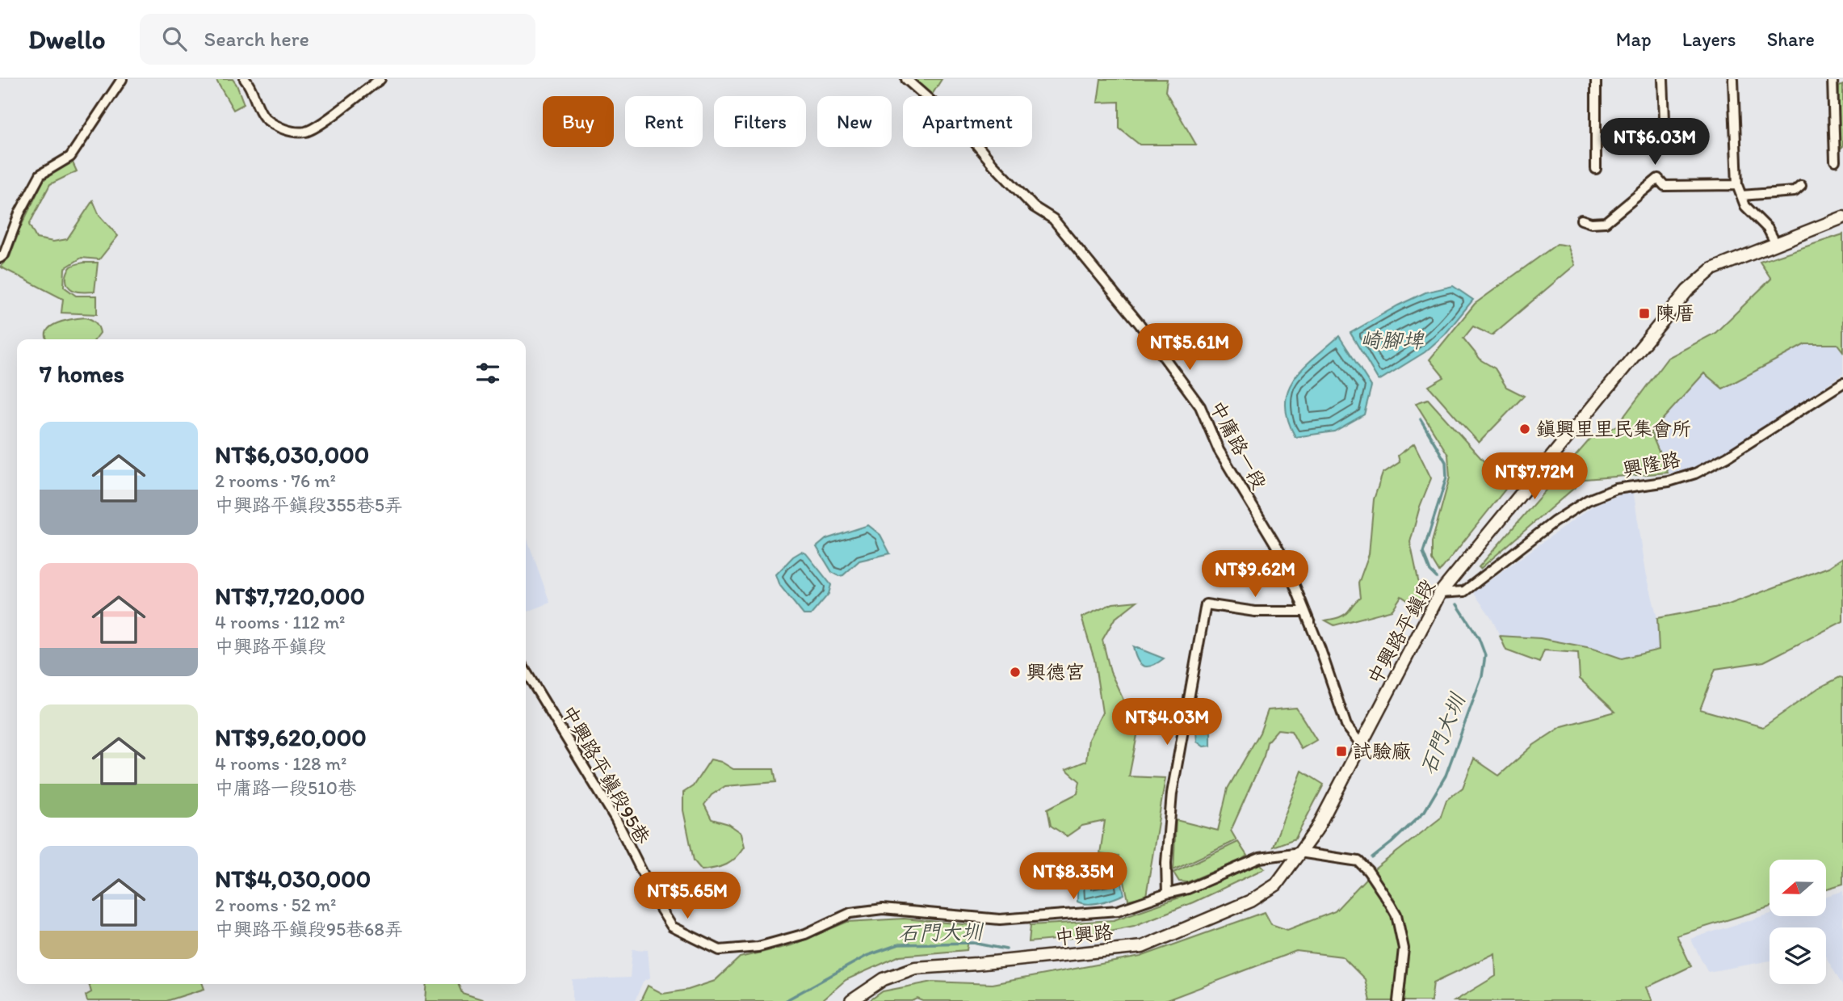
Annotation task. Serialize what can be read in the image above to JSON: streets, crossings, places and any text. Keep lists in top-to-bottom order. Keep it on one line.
{"streets":{"street":["中庸路一段","興隆路","中興路平鎮段","中興路平鎮段95巷","中興路"]},"crossings":[["中庸路一段","中興路平鎮段"],["興隆路","中興路平鎮段"],["中興路平鎮段","中興路平鎮段95巷"],["中興路平鎮段","中興路"],["中興路平鎮段95巷","中興路"]],"water":["崎腳埤","石門大圳"],"places":{"transit":["陳厝","試驗廠"],"other":["鎮興里里民集會所","興德宮"]},"north":"left","page":{"header":"Dwello","search":"Search here","nav":["Map","Layers","Share"],"chip":["Buy","Rent","Filters","New","Apartment"],"price":["NT$6.03M","NT$5.61M","NT$7.72M","NT$9.62M","NT$4.03M","NT$8.35M","NT$5.65M"],"heading":"7 homes","list":[{"name":"NT$6,030,000","note":"2 rooms · 76 m² · 中興路平鎮段355巷5弄"},{"name":"NT$7,720,000","note":"4 rooms · 112 m² · 中興路平鎮段"},{"name":"NT$9,620,000","note":"4 rooms · 128 m² · 中庸路一段510巷"},{"name":"NT$4,030,000","note":"2 rooms · 52 m² · 中興路平鎮段95巷68弄"}]}}
